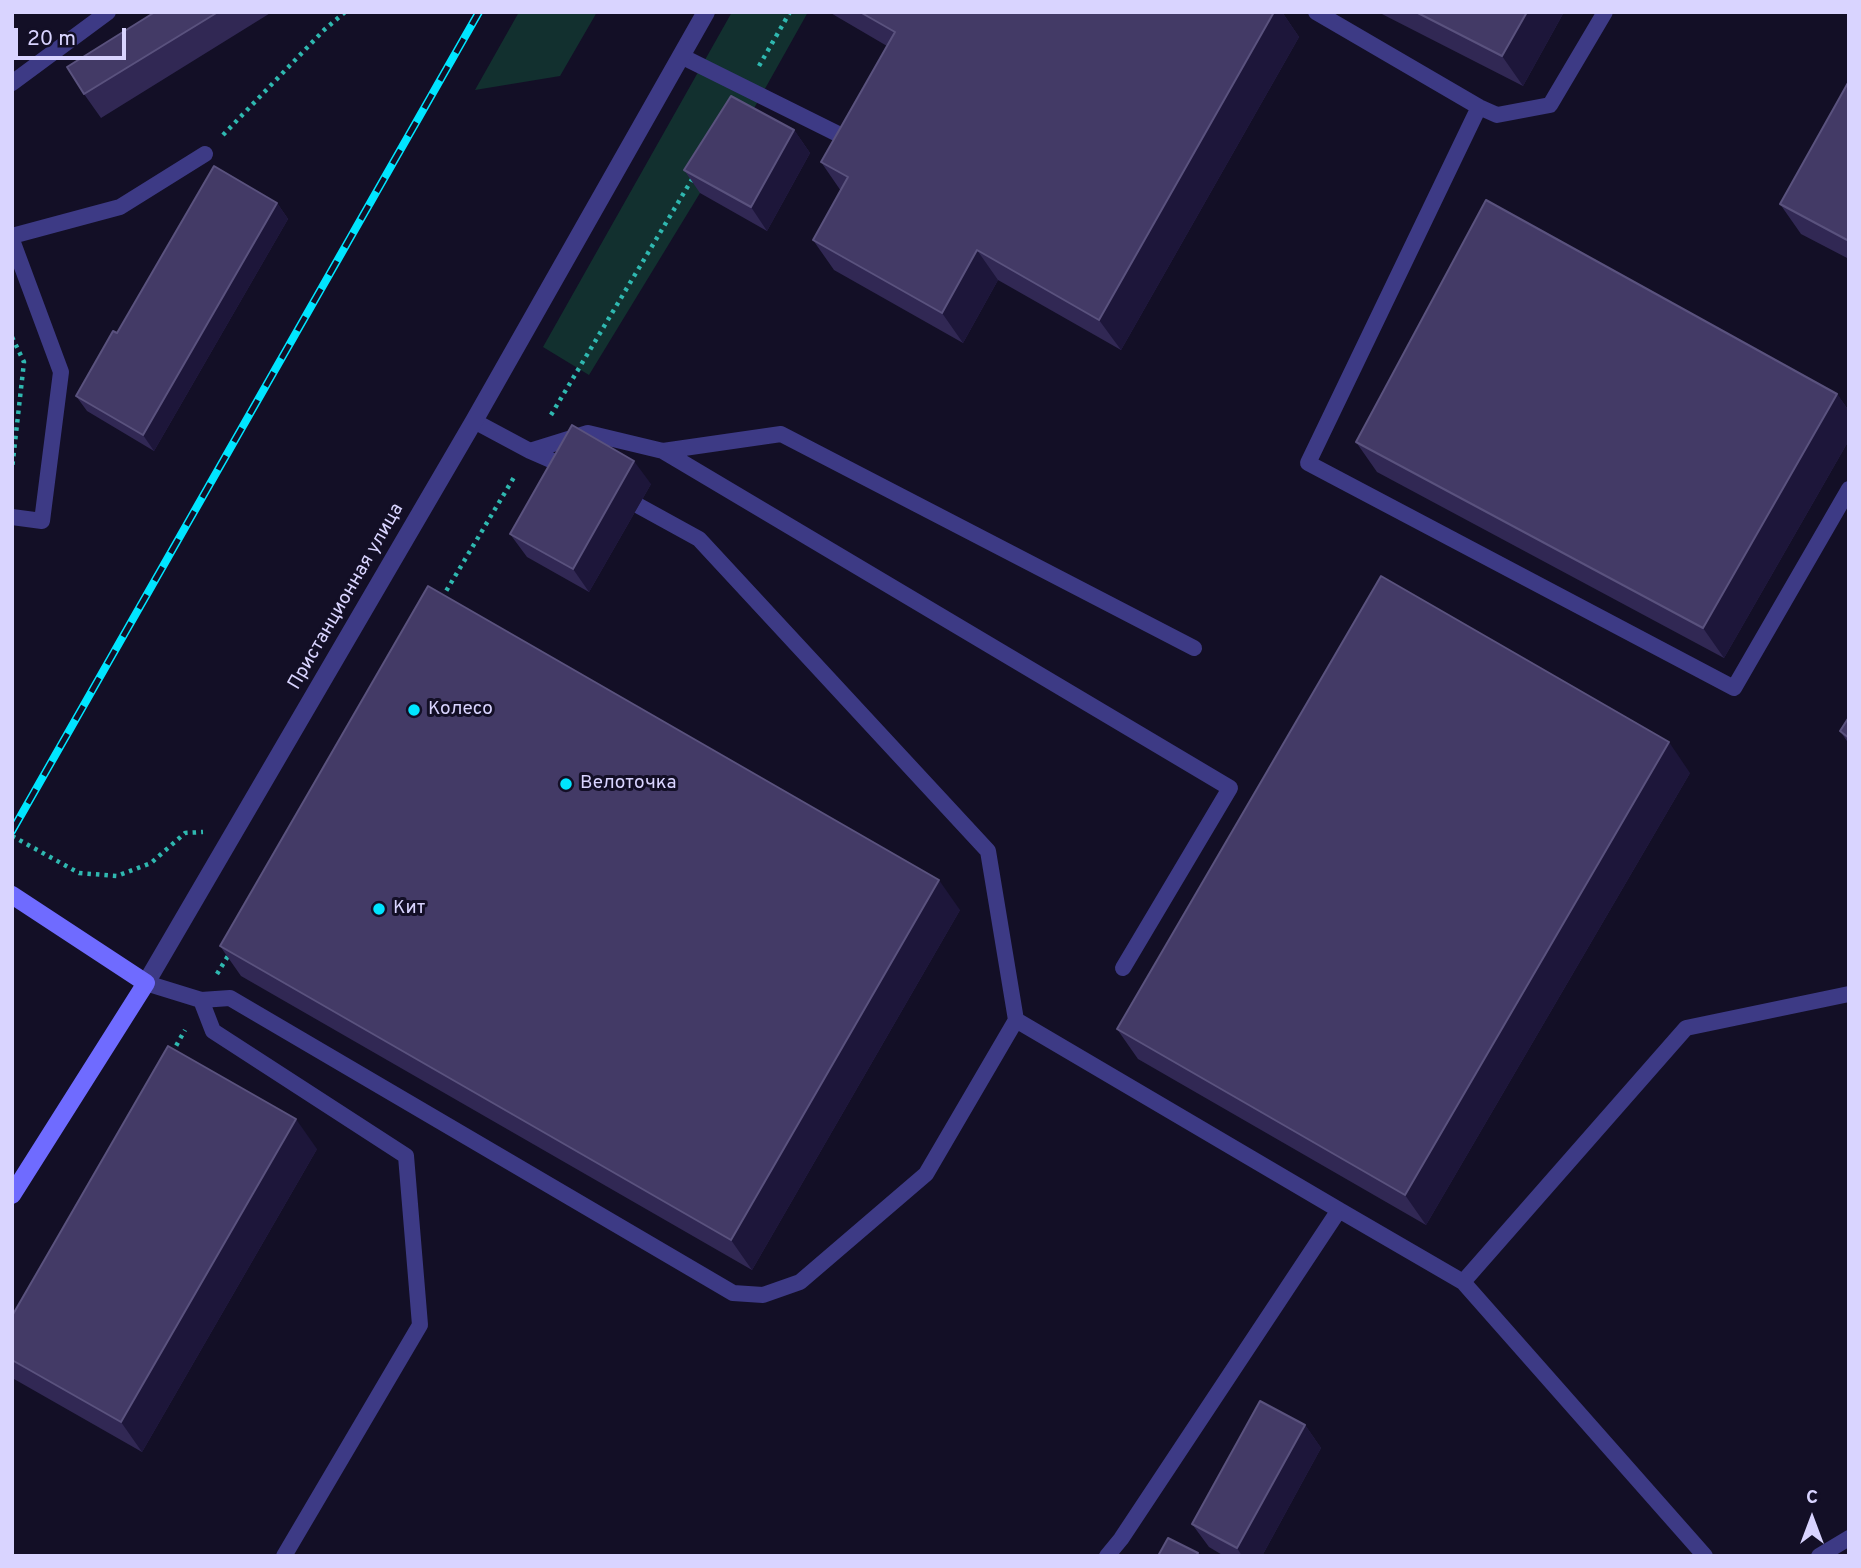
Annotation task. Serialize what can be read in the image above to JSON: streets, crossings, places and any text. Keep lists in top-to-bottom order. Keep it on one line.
{"streets":{"street":["Пристанционная улица"]},"places":["Колесо","Велоточка","Кит"],"scale_bar":"20 m","north":"top"}
